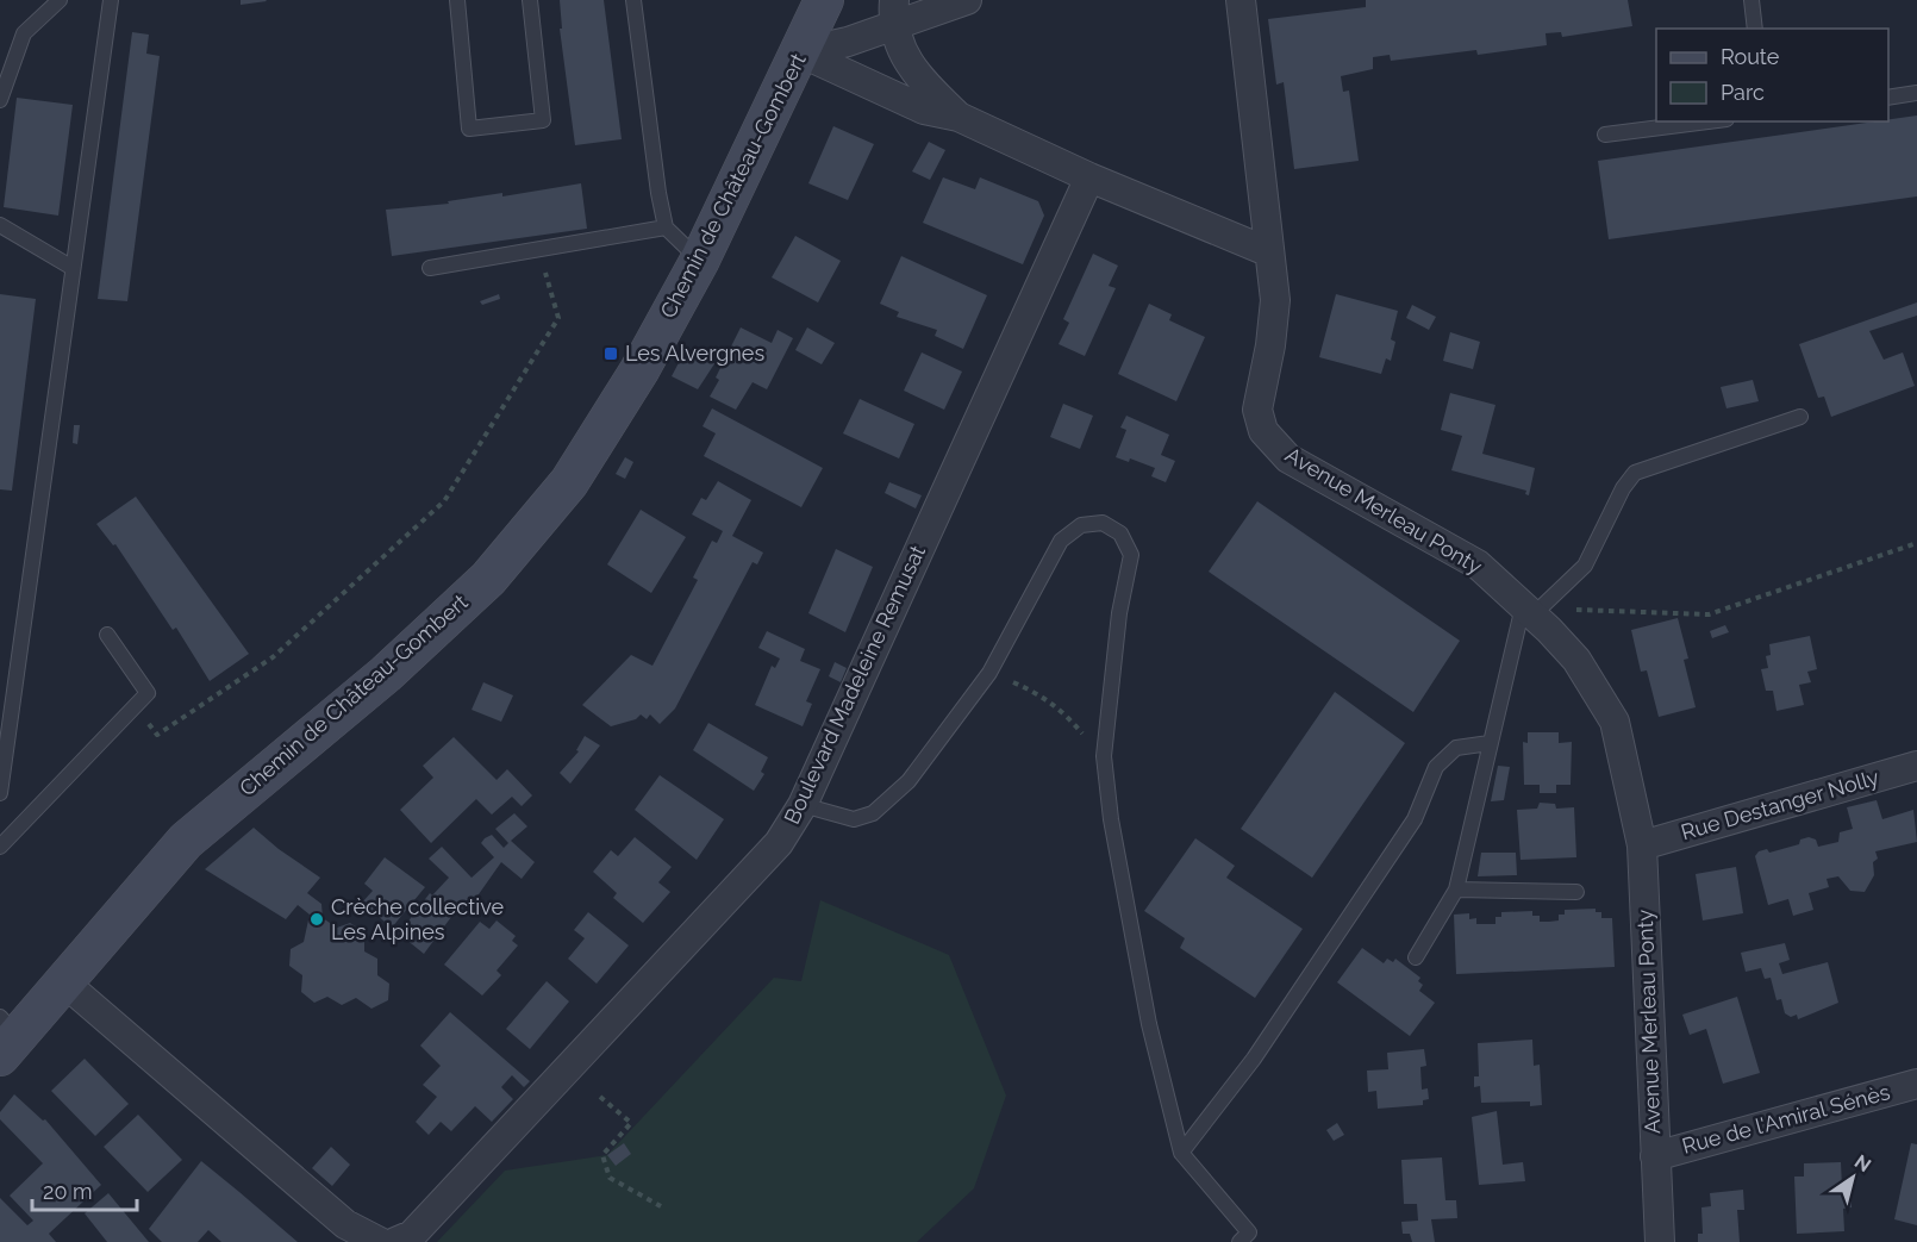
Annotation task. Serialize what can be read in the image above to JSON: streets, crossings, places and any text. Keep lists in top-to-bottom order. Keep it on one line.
{"streets":{"street":["Chemin de Château-Gombert","Avenue Merleau Ponty","Boulevard Madeleine Remusat","Rue Destanger Nolly","Rue de l'Amiral Sénès"]},"crossings":[["Avenue Merleau Ponty","Rue Destanger Nolly"],["Avenue Merleau Ponty","Rue de l'Amiral Sénès"]],"places":{"transit":["Les Alvergnes"],"other":["Crèche collective Les Alpines"]},"legend":["Route","Parc"],"scale_bar":"20 m","north":"top right"}
